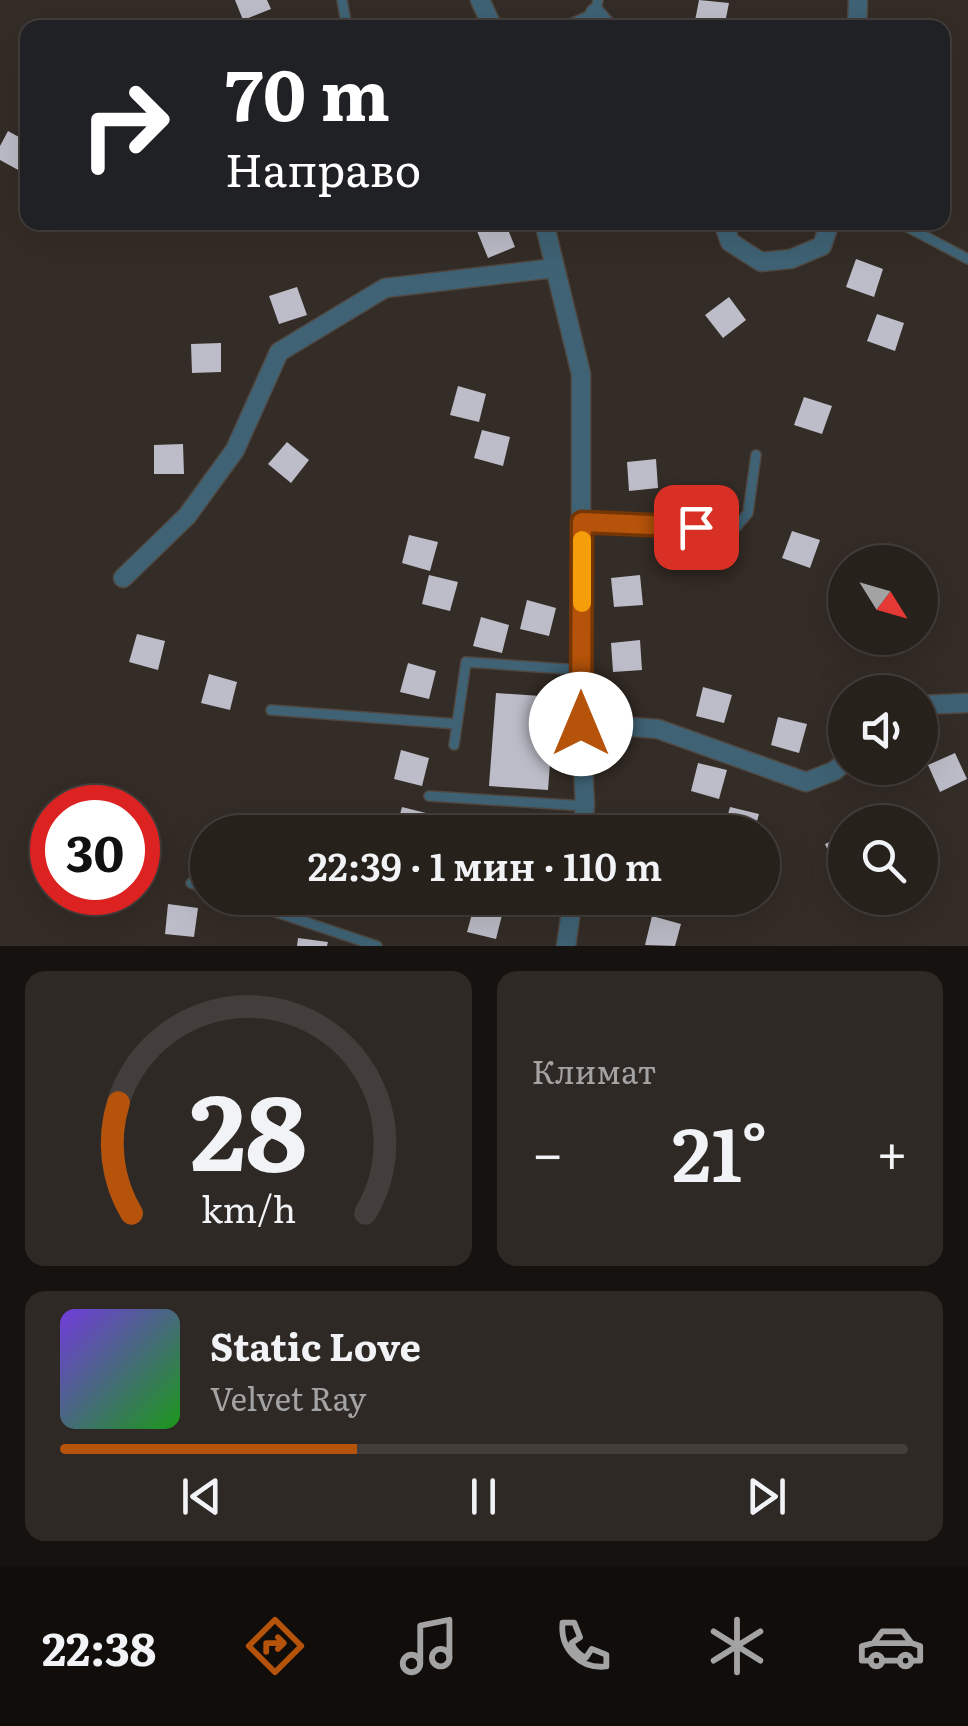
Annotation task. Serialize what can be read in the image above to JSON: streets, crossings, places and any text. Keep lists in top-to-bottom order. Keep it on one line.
{"north":"bottom right","page":{"turn":["70 m","Направо"],"limit":"30","trip":"22:39 · 1 мин · 110 m","tile":"Климат","heat":["−","21°","+"],"song":["Static Love","Velvet Ray"],"tabs":"22:38","gauge":["28","km/h"]}}
